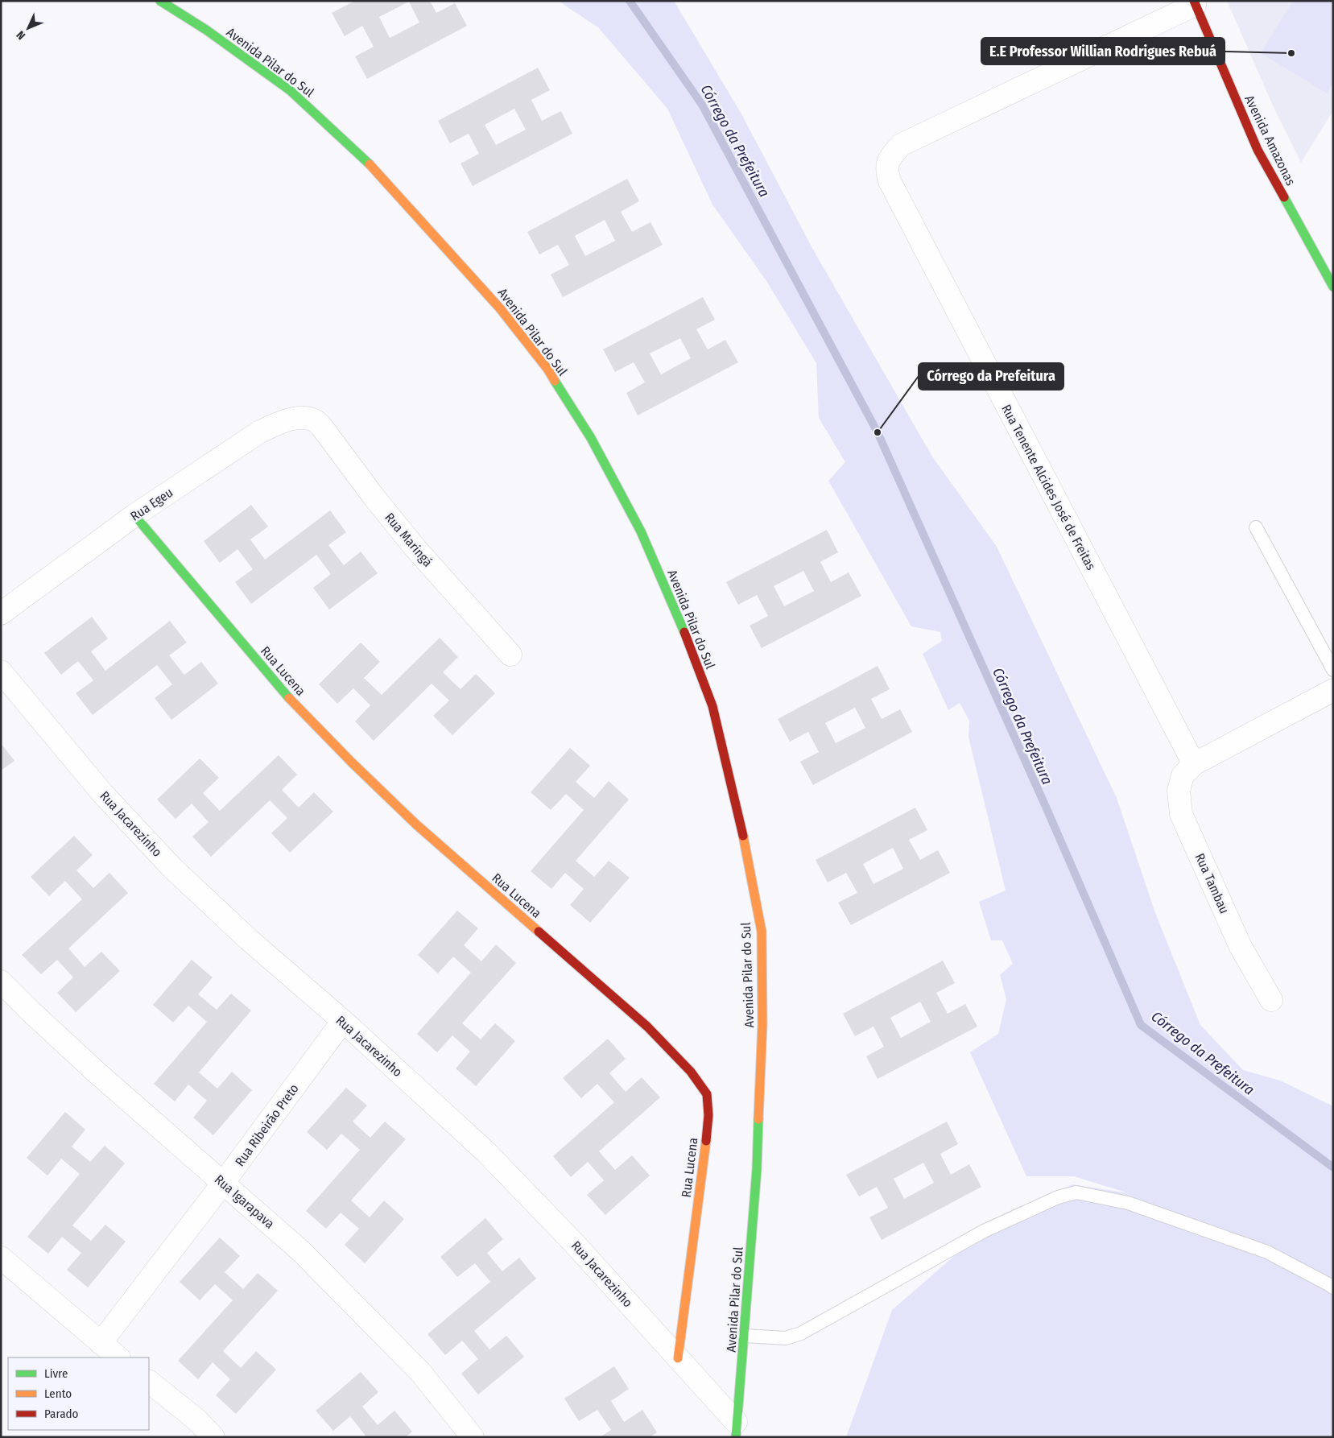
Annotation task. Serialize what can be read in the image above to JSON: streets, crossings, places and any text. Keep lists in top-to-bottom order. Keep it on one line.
{"streets":{"street":["Avenida Pilar do Sul","Avenida Amazonas","Rua Tenente Alcides José de Freitas","Rua Egeu","Rua Maringá","Rua Lucena","Rua Jacarezinho","Rua Tambau","Rua Ribeirão Preto","Rua Igarapava"]},"crossings":[["Avenida Pilar do Sul","Rua Jacarezinho"],["Avenida Amazonas","Rua Tenente Alcides José de Freitas"],["Rua Tenente Alcides José de Freitas","Rua Tambau"],["Rua Egeu","Rua Maringá"],["Rua Egeu","Rua Lucena"],["Rua Lucena","Rua Jacarezinho"],["Rua Jacarezinho","Rua Ribeirão Preto"],["Rua Ribeirão Preto","Rua Igarapava"]],"water":["Córrego da Prefeitura"],"places":["E.E Professor Willian Rodrigues Rebuá","Córrego da Prefeitura"],"legend":["Livre","Lento","Parado"],"north":"bottom left"}
